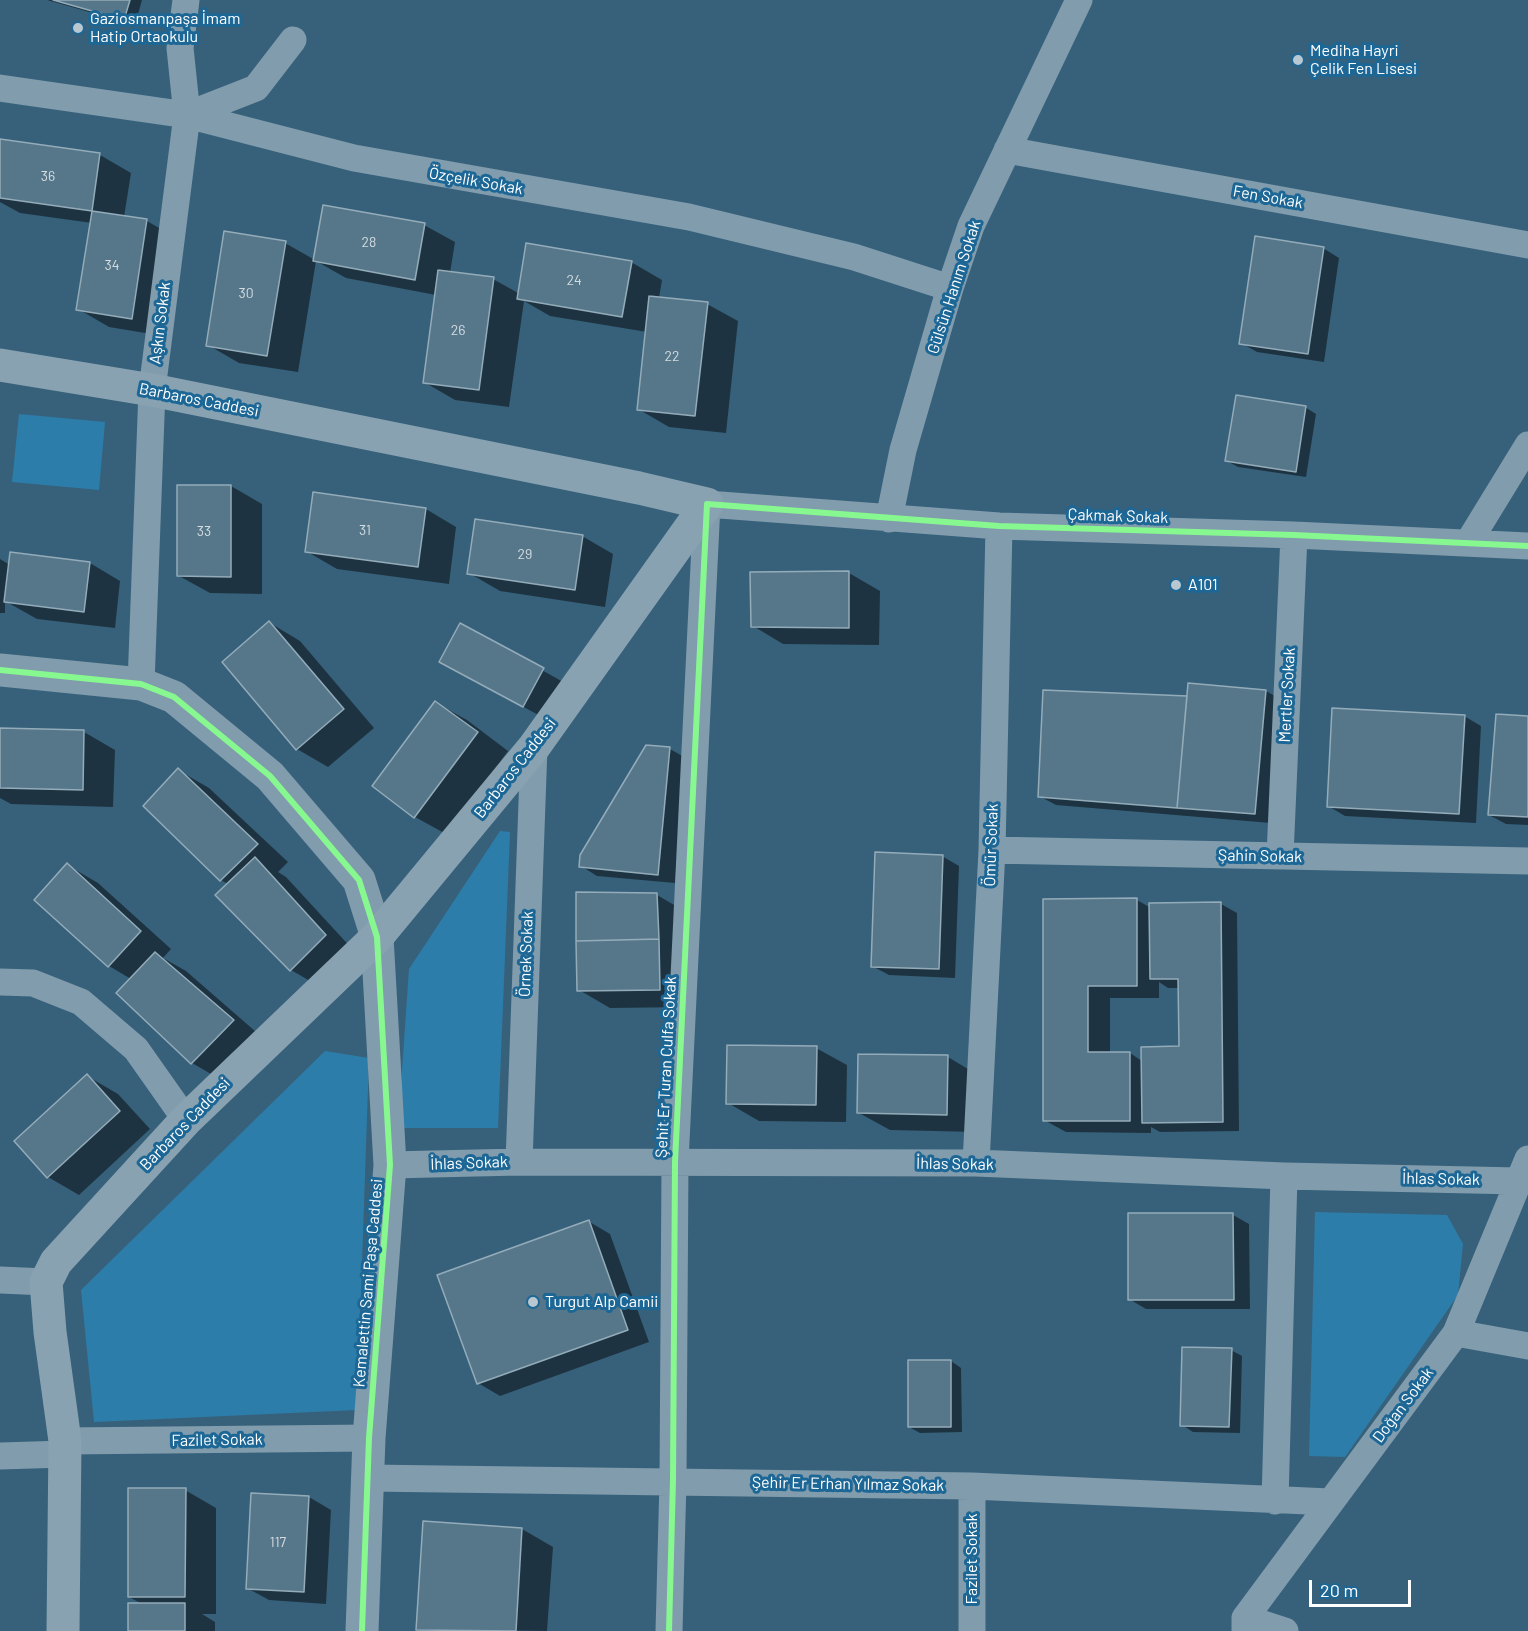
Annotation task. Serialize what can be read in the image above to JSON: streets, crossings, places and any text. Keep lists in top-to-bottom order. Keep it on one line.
{"streets":{"main road":["Barbaros Caddesi"],"street":["Özçelik Sokak","Fen Sokak","Gülsün Hanım Sokak","Aşkın Sokak","Çakmak Sokak","Mertler Sokak","Ömür Sokak","Şahin Sokak","Örnek Sokak","Şehit Er Turan Culfa Sokak","İhlas Sokak","Kemalettin Sami Paşa Caddesi","Doğan Sokak","Fazilet Sokak","Şehir Er Erhan Yılmaz Sokak"]},"crossings":[["Özçelik Sokak","Gülsün Hanım Sokak"],["Özçelik Sokak","Aşkın Sokak"],["Fen Sokak","Gülsün Hanım Sokak"],["Gülsün Hanım Sokak","Çakmak Sokak"],["Aşkın Sokak","Barbaros Caddesi"],["Aşkın Sokak","Kemalettin Sami Paşa Caddesi"],["Barbaros Caddesi","Çakmak Sokak"],["Barbaros Caddesi","Örnek Sokak"],["Barbaros Caddesi","Şehit Er Turan Culfa Sokak"],["Barbaros Caddesi","Kemalettin Sami Paşa Caddesi"],["Çakmak Sokak","Mertler Sokak"],["Çakmak Sokak","Ömür Sokak"],["Çakmak Sokak","Şehit Er Turan Culfa Sokak"],["Mertler Sokak","Şahin Sokak"],["Ömür Sokak","Şahin Sokak"],["Ömür Sokak","İhlas Sokak"],["Örnek Sokak","İhlas Sokak"],["Şehit Er Turan Culfa Sokak","İhlas Sokak"],["Şehit Er Turan Culfa Sokak","Şehir Er Erhan Yılmaz Sokak"],["İhlas Sokak","Kemalettin Sami Paşa Caddesi"],["İhlas Sokak","Doğan Sokak"],["Kemalettin Sami Paşa Caddesi","Fazilet Sokak"],["Kemalettin Sami Paşa Caddesi","Şehir Er Erhan Yılmaz Sokak"],["Doğan Sokak","Şehir Er Erhan Yılmaz Sokak"],["Fazilet Sokak","Şehir Er Erhan Yılmaz Sokak"]],"places":["Gaziosmanpaşa İmam Hatip Ortaokulu","Mediha Hayri Çelik Fen Lisesi","A101","Turgut Alp Camii"],"house_numbers":["36","28","34","24","30","26","22","31","33","29","117"],"scale_bar":"20 m"}
